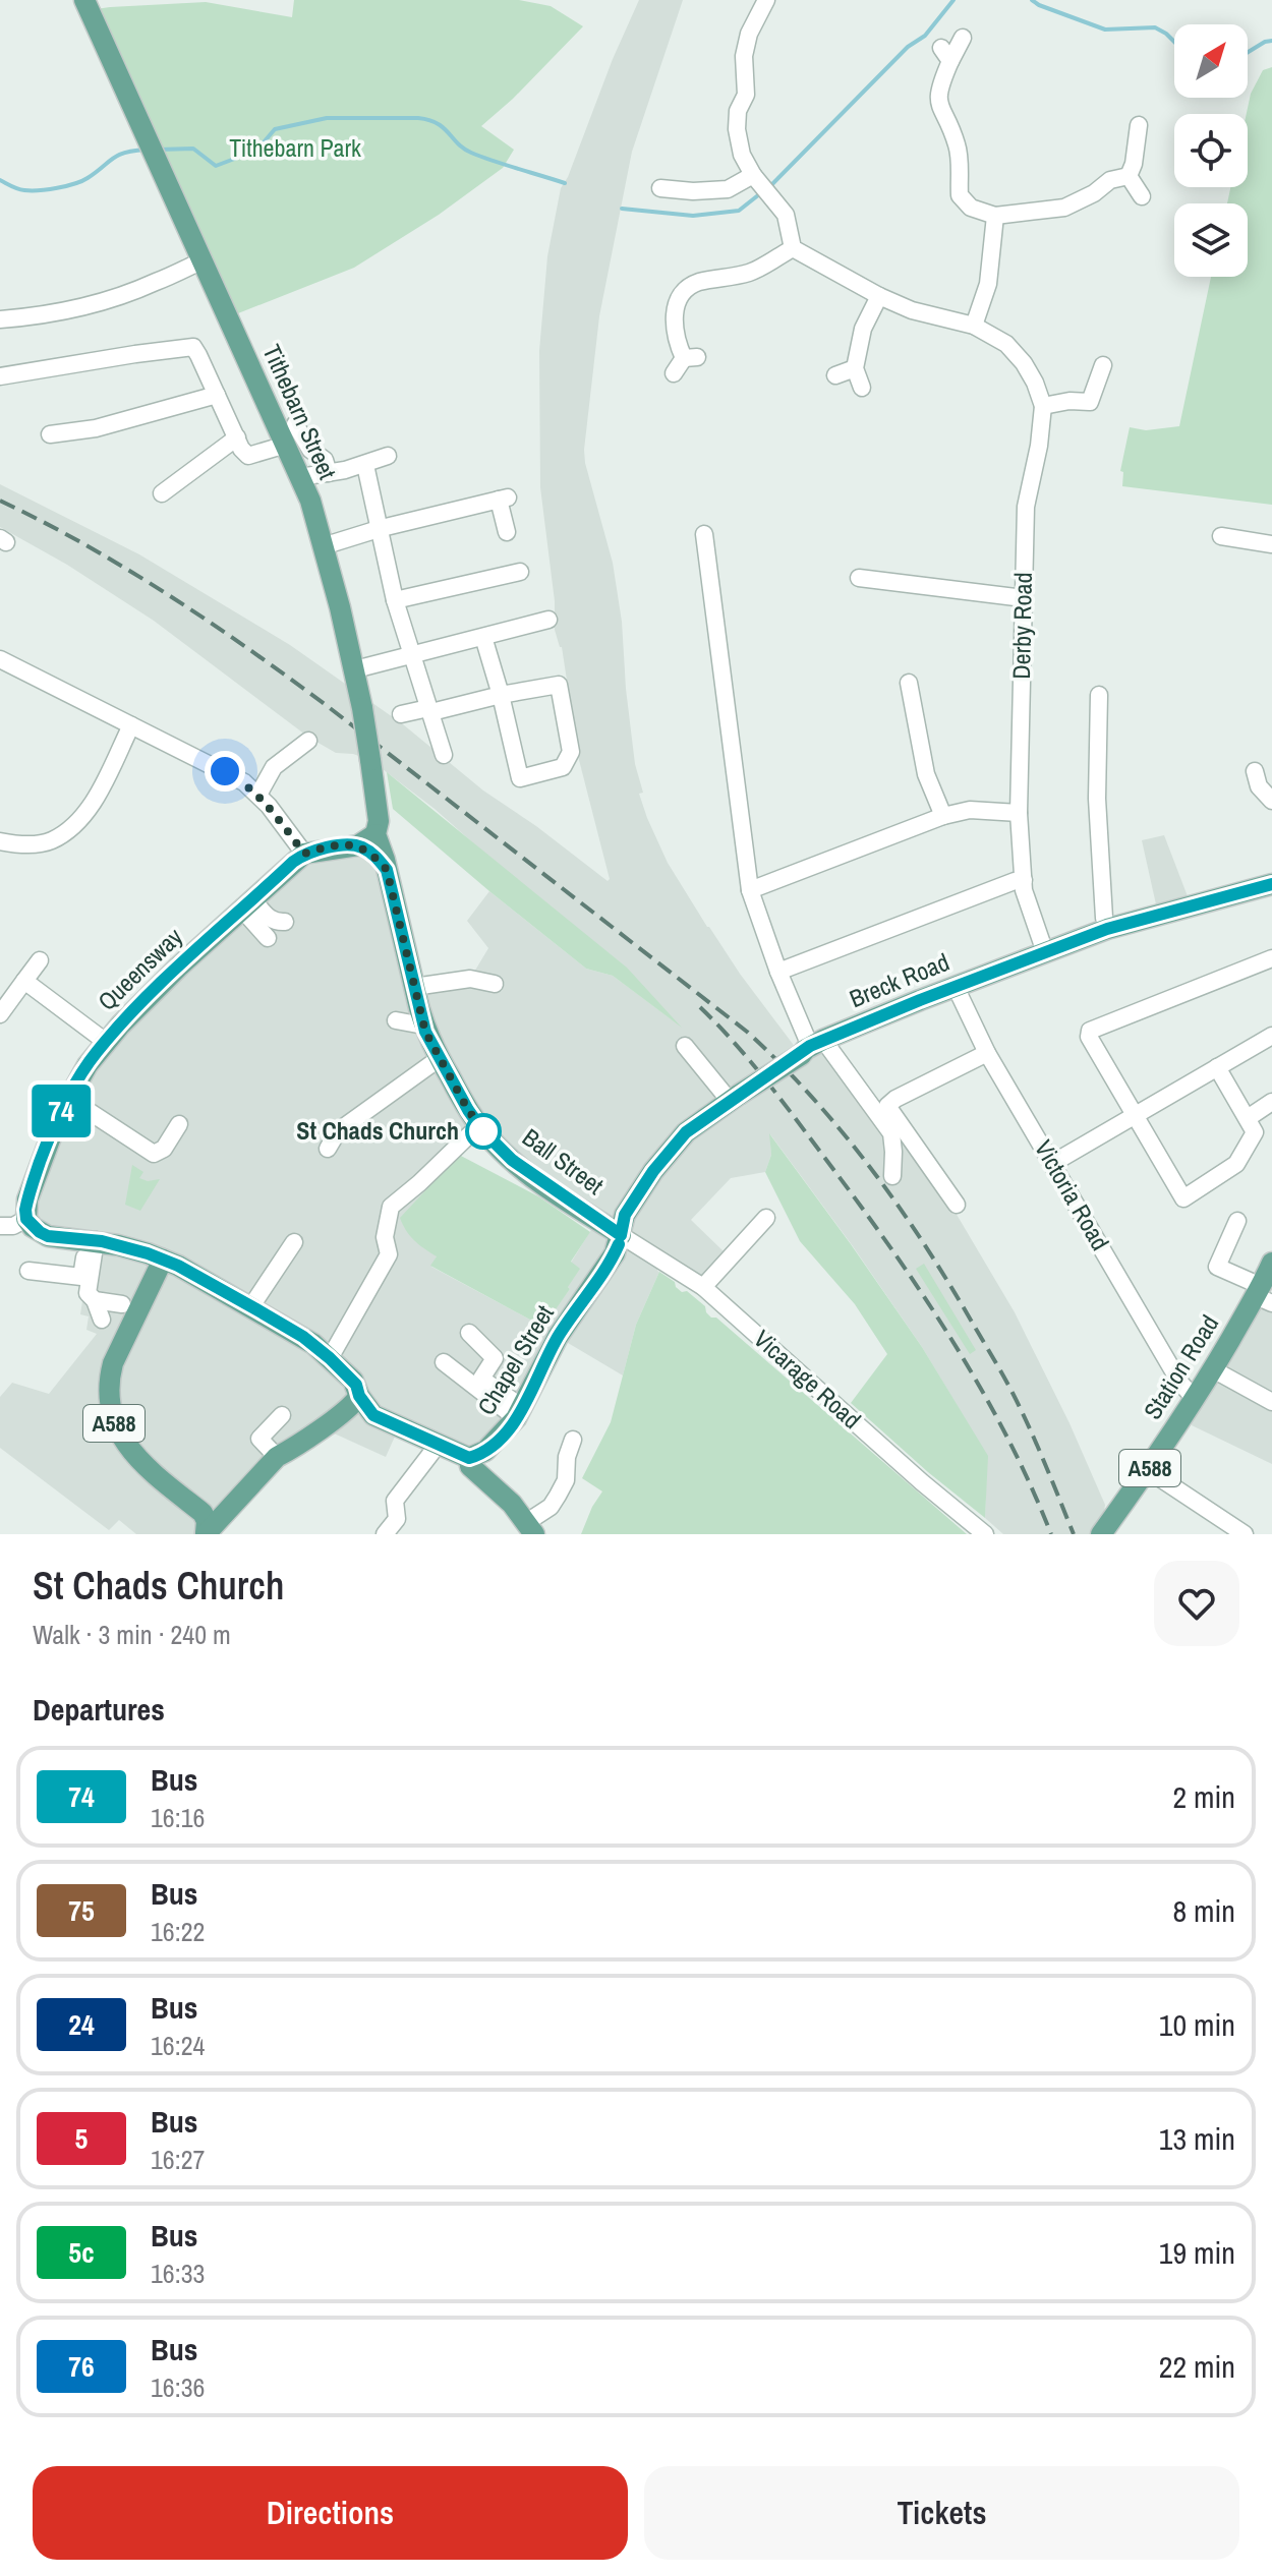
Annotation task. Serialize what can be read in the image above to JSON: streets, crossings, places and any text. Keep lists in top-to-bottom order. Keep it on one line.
{"streets":{"main road":["Tithebarn Street","Queensway","Breck Road","Ball Street","Chapel Street","Station Road","A588"],"street":["Derby Road","Victoria Road","Vicarage Road"]},"crossings":[["Tithebarn Street","Ball Street"],["Derby Road","Breck Road"],["Breck Road","Ball Street"],["Breck Road","Victoria Road"],["Breck Road","Chapel Street"],["Breck Road","Vicarage Road"],["Ball Street","Chapel Street"],["Ball Street","Vicarage Road"],["Victoria Road","Station Road"],["Chapel Street","Vicarage Road"]],"parks":["Tithebarn Park"],"places":["St Chads Church"],"lines":["bus line 74"],"north":"top right","page":{"on_map":"74","heading":[["St Chads Church","Walk · 3 min · 240 m"],"Departures"],"list":[{"mark":"74","name":"Bus","note":"16:16","value":"2 min"},{"mark":"75","name":"Bus","note":"16:22","value":"8 min"},{"mark":"24","name":"Bus","note":"16:24","value":"10 min"},{"mark":"5","name":"Bus","note":"16:27","value":"13 min"},{"mark":"5c","name":"Bus","note":"16:33","value":"19 min"},{"mark":"76","name":"Bus","note":"16:36","value":"22 min"}],"buttons":["Directions","Tickets"]}}
